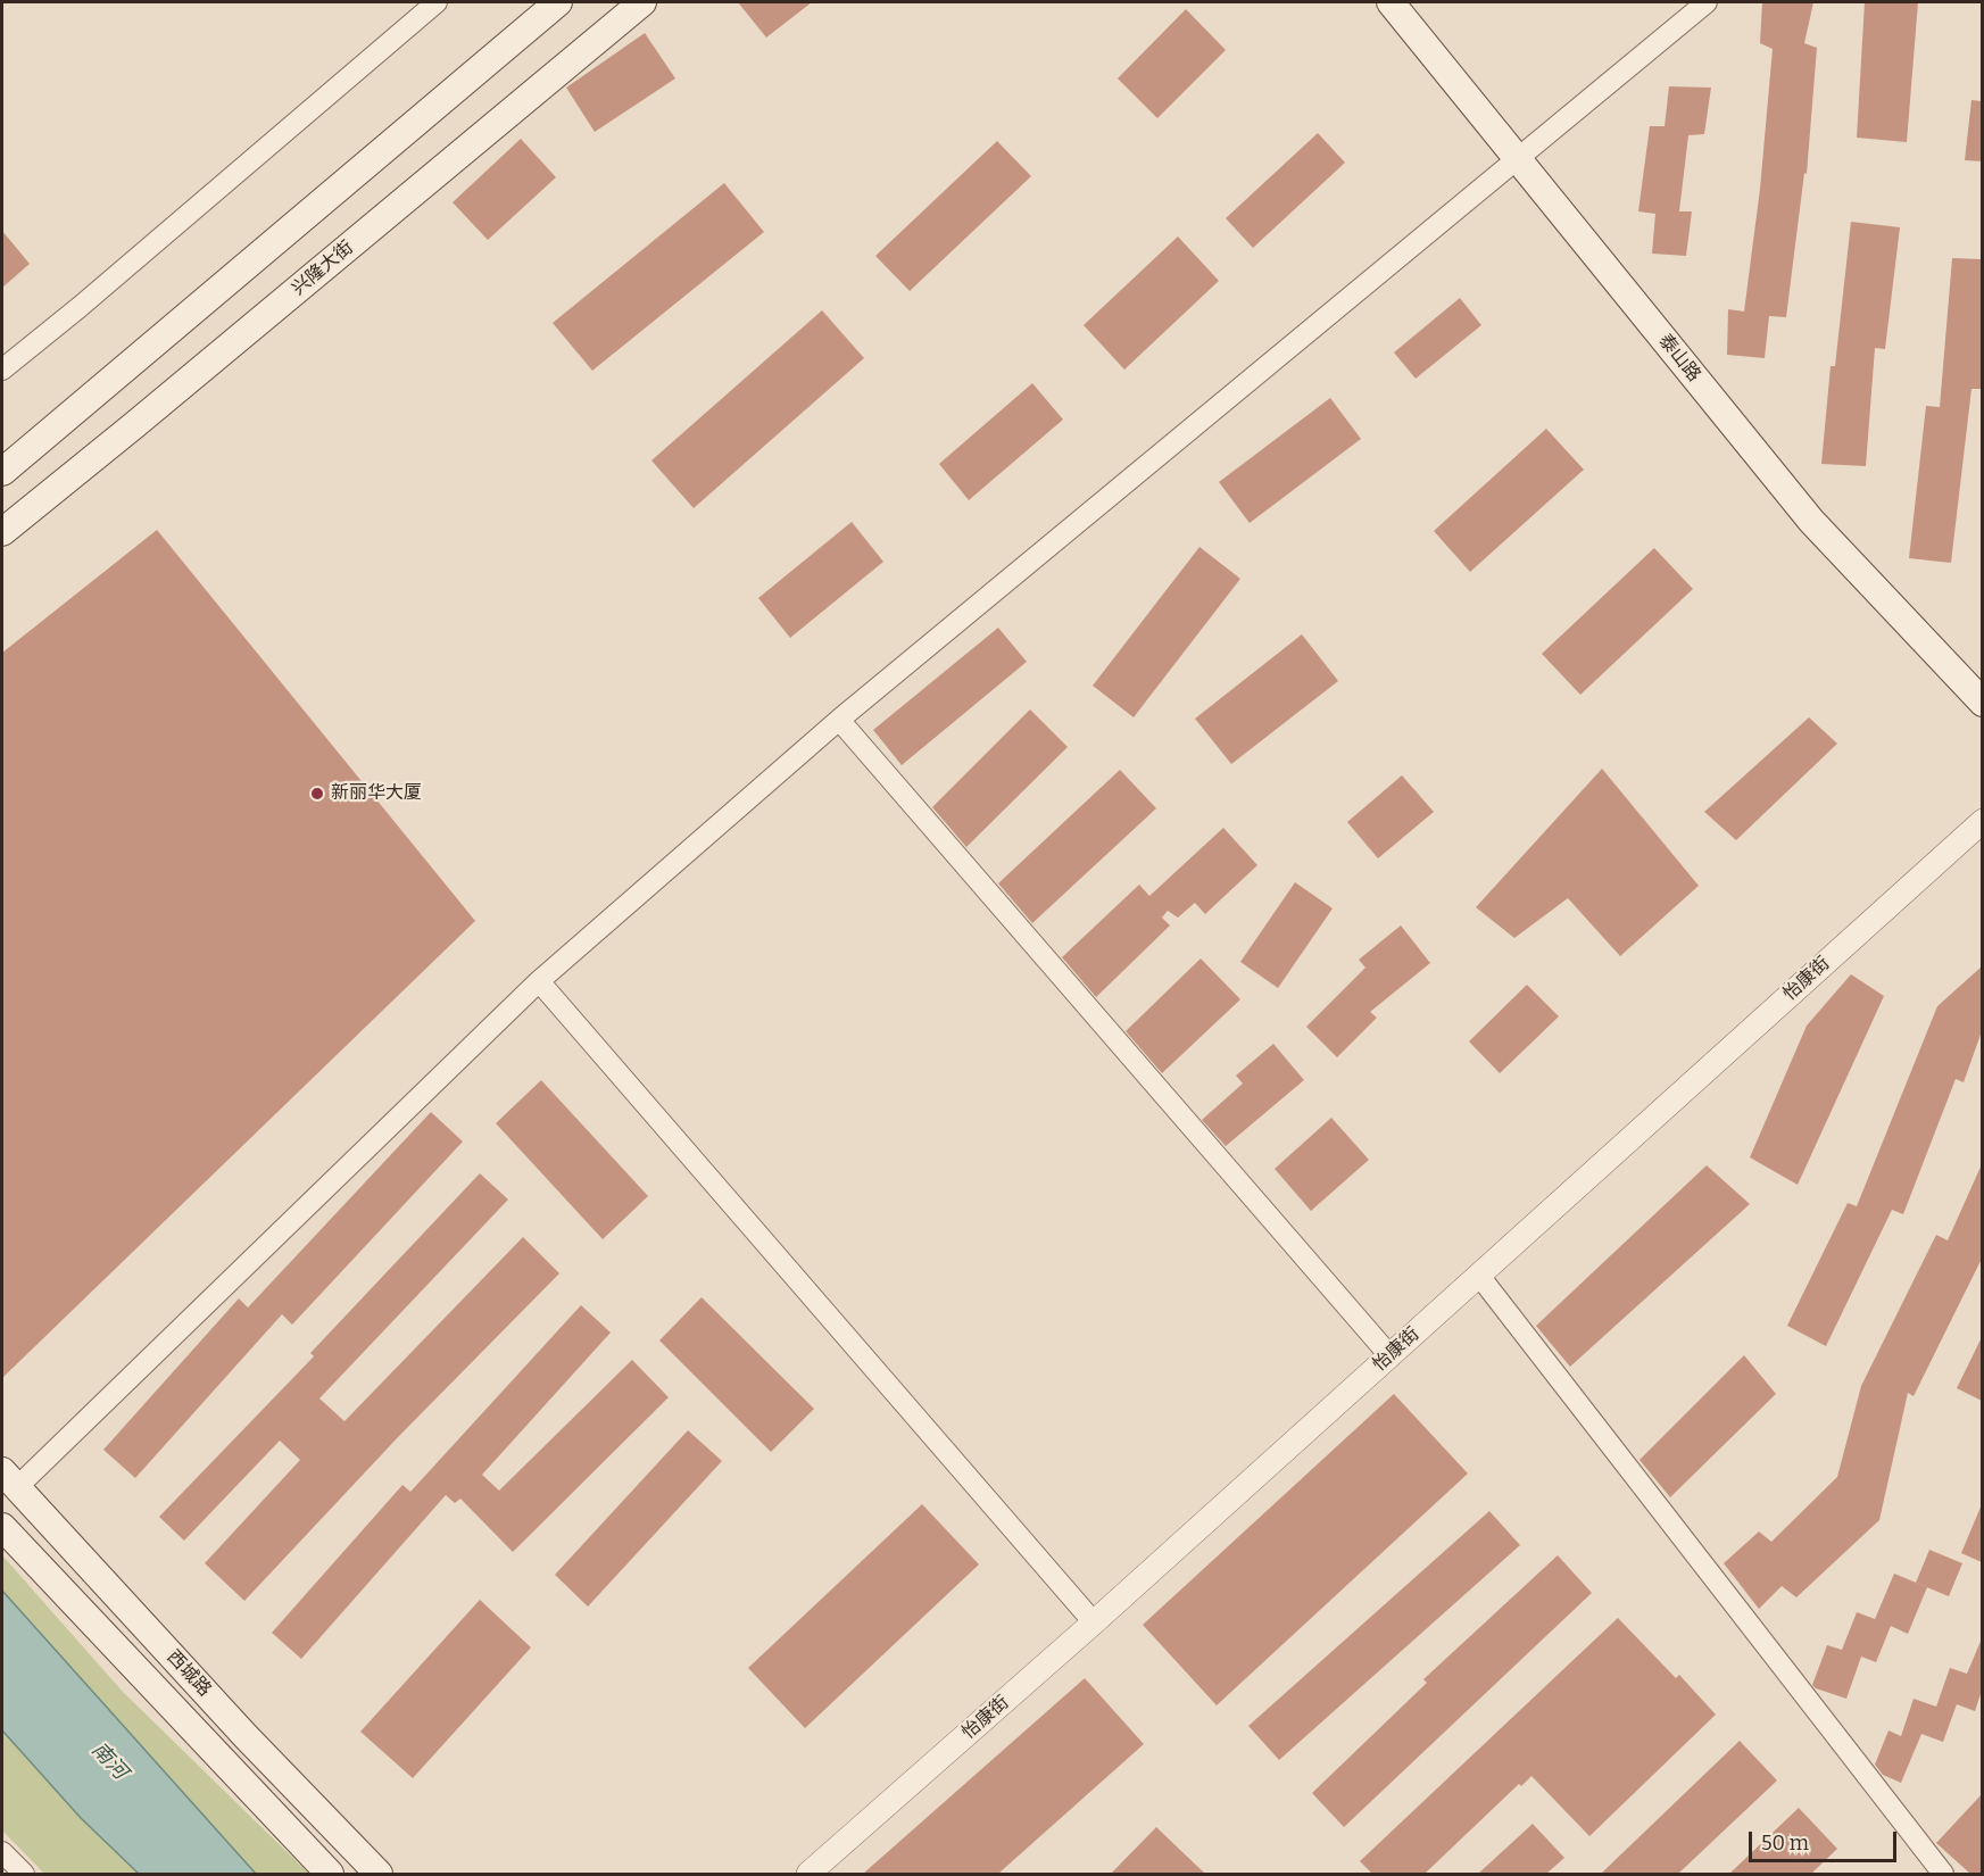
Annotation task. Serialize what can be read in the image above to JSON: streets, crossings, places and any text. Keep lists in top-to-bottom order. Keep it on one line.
{"streets":{"main road":["兴隆大街","泰山路","西城路"],"street":["怡康街"]},"water":["南河"],"places":["新丽华大厦"],"scale_bar":"50 m"}
